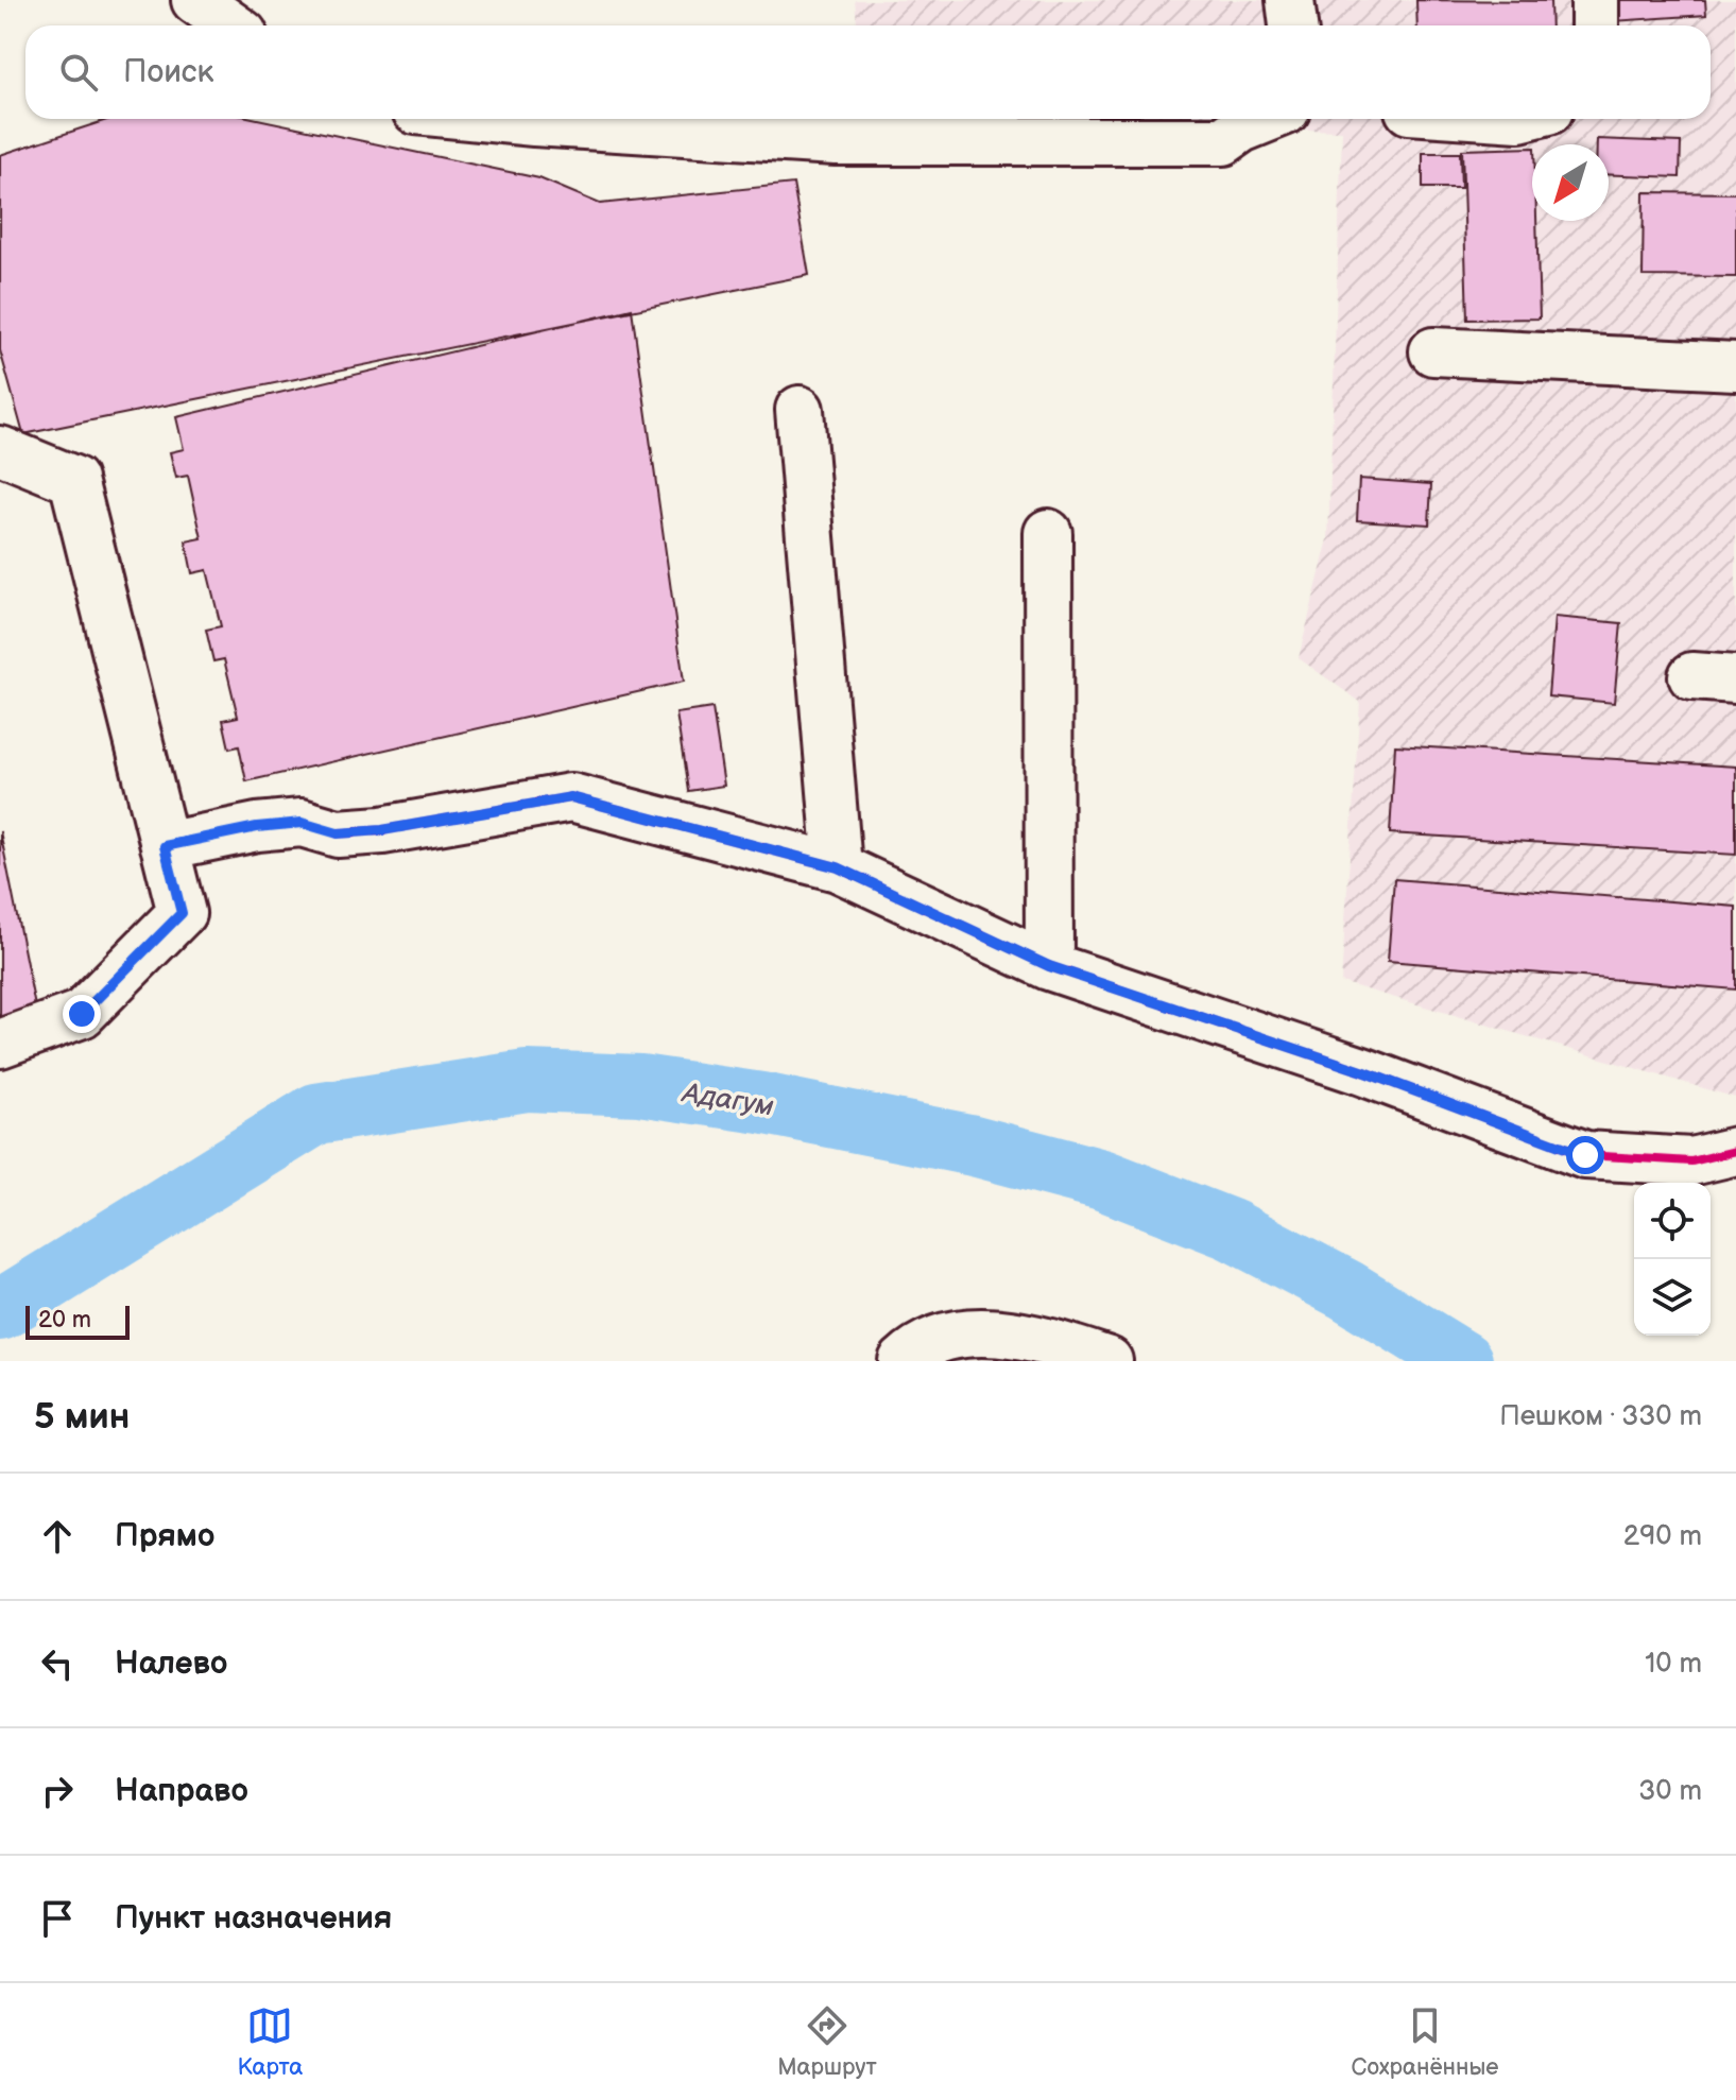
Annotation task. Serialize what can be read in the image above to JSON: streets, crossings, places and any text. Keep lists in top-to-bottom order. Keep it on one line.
{"water":["Адагум"],"scale_bar":"20 m","north":"bottom left","page":{"search":"Поиск","scale":"20 m","heading":["5 мин","Пешком · 330 m"],"list":[["Прямо","290 m"],["Налево","10 m"],["Направо","30 m"],"Пункт назначения"],"nav":["Карта","Маршрут","Сохранённые"]}}
